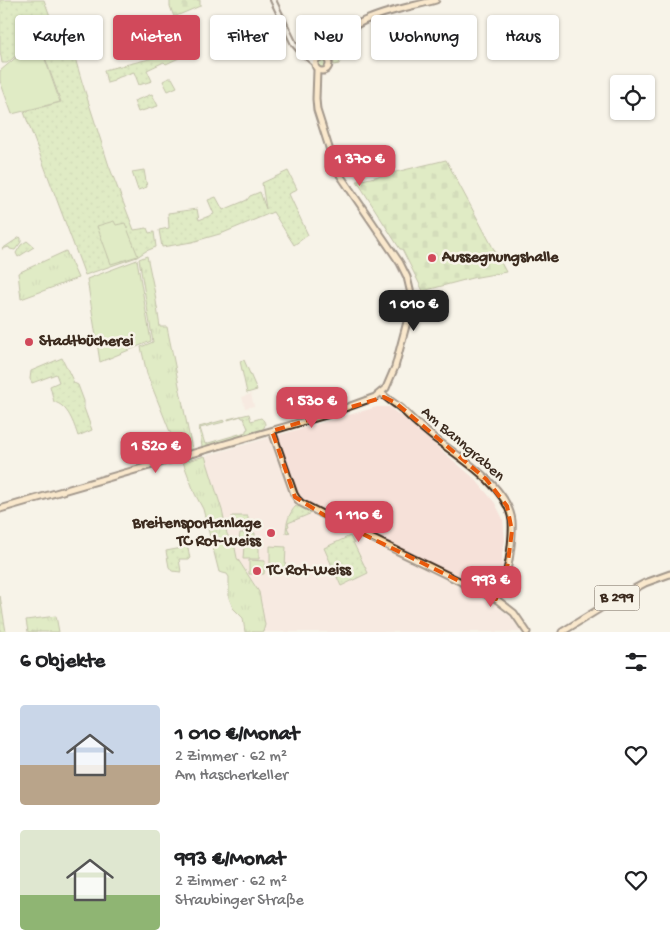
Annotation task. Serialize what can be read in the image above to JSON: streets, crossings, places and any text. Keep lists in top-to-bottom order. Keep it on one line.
{"streets":{"main road":["Am Banngraben","B 299"]},"places":["Aussegnungshalle","Stadtbücherei","Breitensportanlage TC Rot-Weiss","TC Rot-Weiss"],"page":{"chip":["Kaufen","Mieten","Filter","Neu","Wohnung","Haus"],"price":["1 370 €","1 010 €","1 530 €","1 520 €","1 110 €","993 €"],"heading":"6 Objekte","list":[{"name":"1 010 €/Monat","note":"2 Zimmer · 62 m² · Am Hascherkeller"},{"name":"993 €/Monat","note":"2 Zimmer · 62 m² · Straubinger Straße"}]}}
